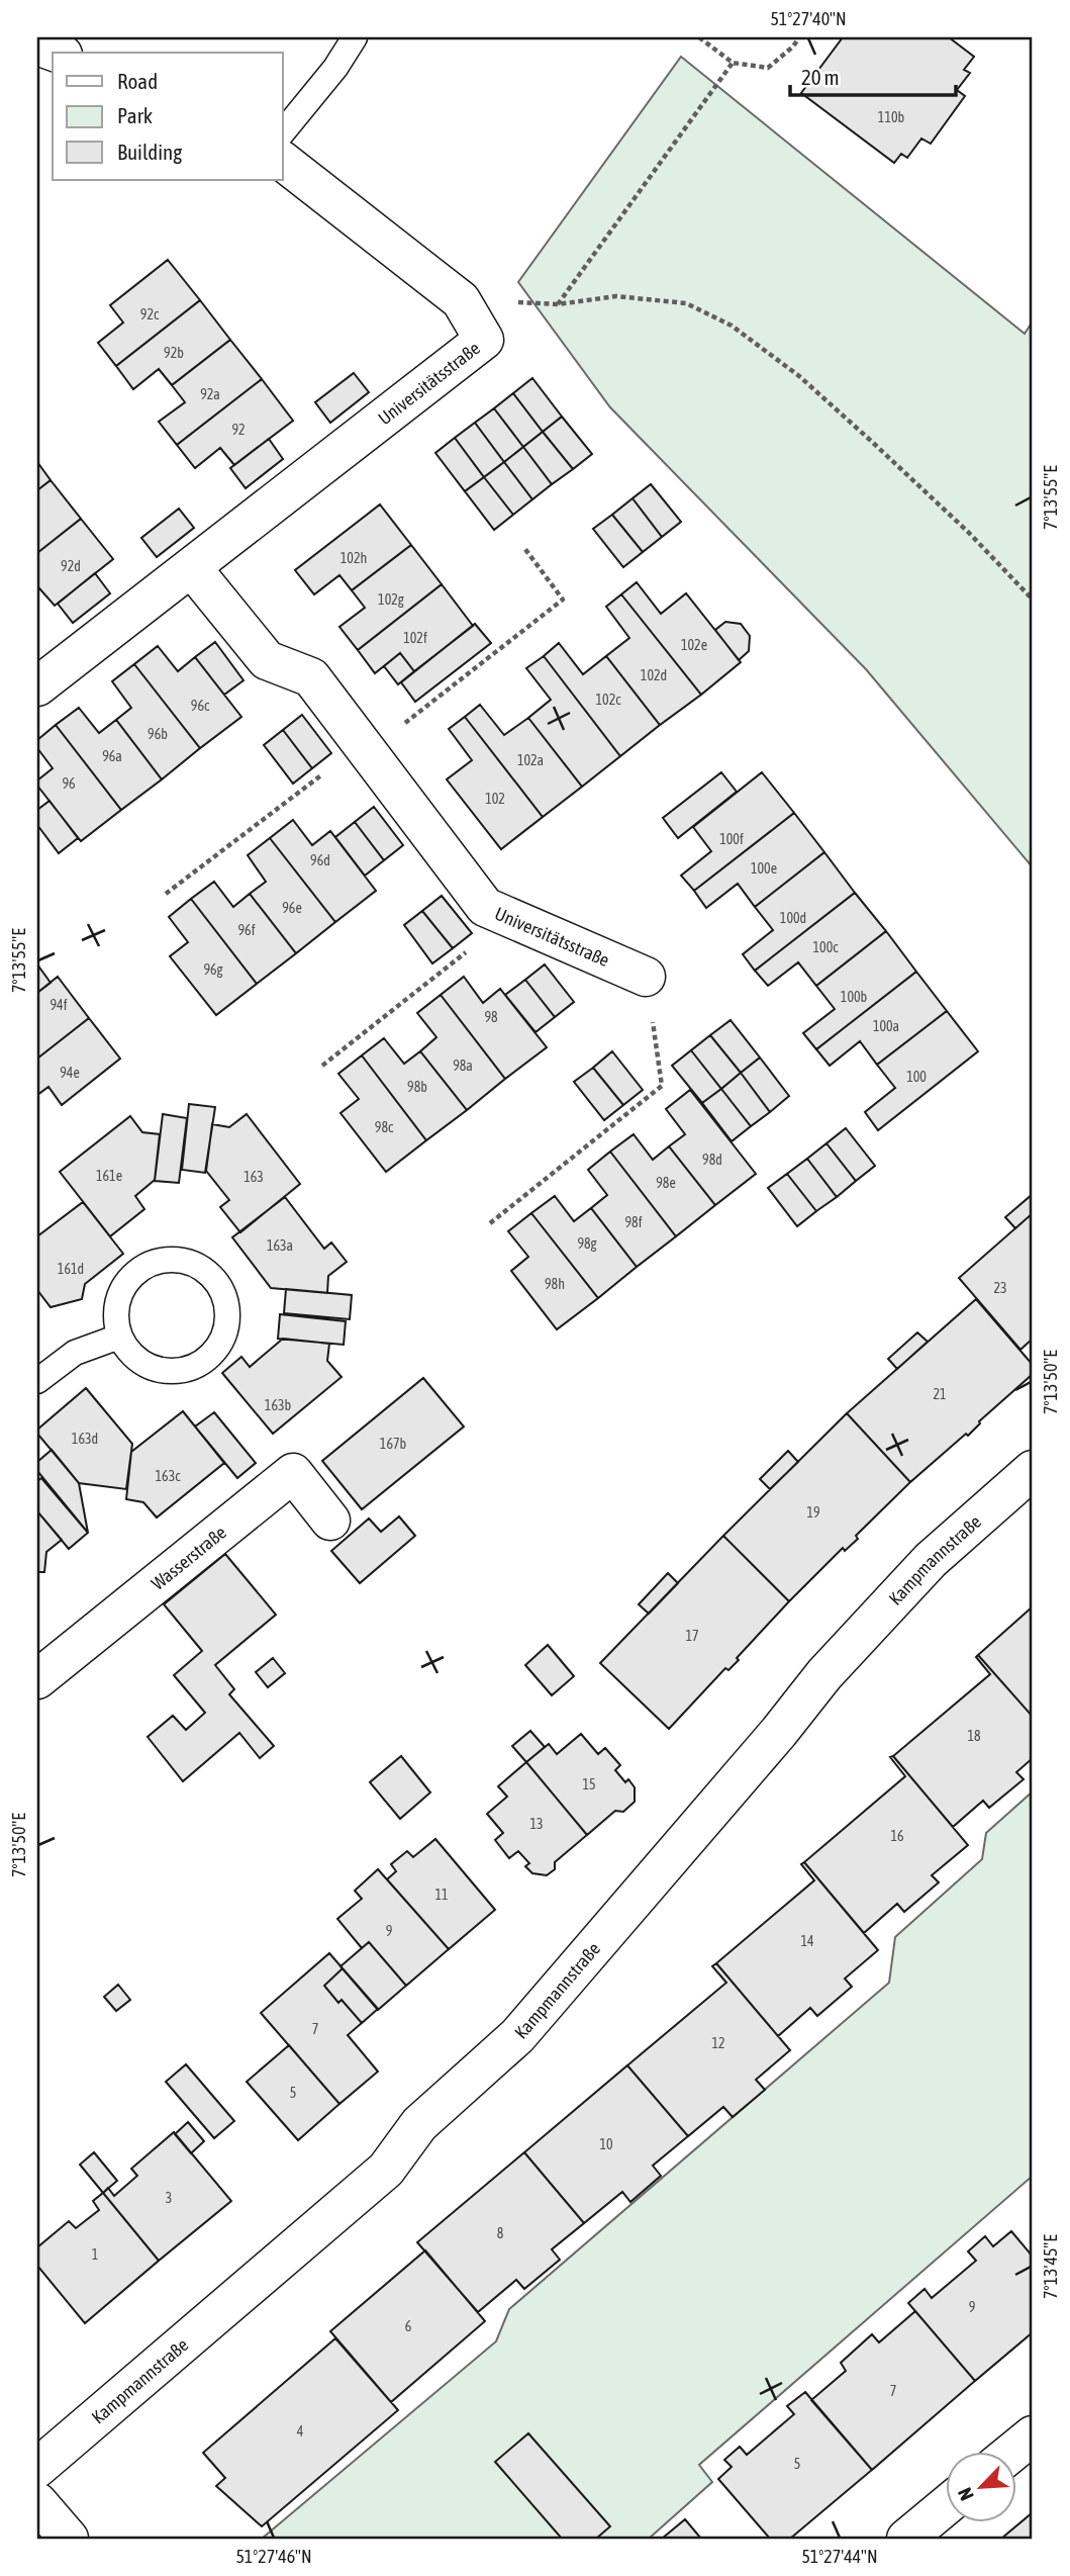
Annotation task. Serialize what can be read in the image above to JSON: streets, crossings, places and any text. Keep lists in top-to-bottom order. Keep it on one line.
{"streets":{"street":["Universitätsstraße","Wasserstraße","Kampmannstraße"]},"house_numbers":["110b","92c","92b","92a","92","102h","92d","102g","102f","102e","102d","102c","96c","96b","96a","102a","96","102","100f","96d","100e","96e","100d","96f","100c","96g","100b","94f","98","100a","98a","94e","100","98b","98c","98d","161e","163","98e","98f","98g","163a","161d","98h","23","21","163b","163d","167b","163c","19","17","18","15","13","16","11","9","14","7","12","5","10","3","8","1","9","6","7","4","5"],"legend":["Road","Park","Building"],"scale_bar":"20 m","north":"bottom left","coordinates":["51°27'40\"N","7°13'55\"E","7°13'50\"E","7°13'45\"E","51°27'46\"N","51°27'44\"N"]}
